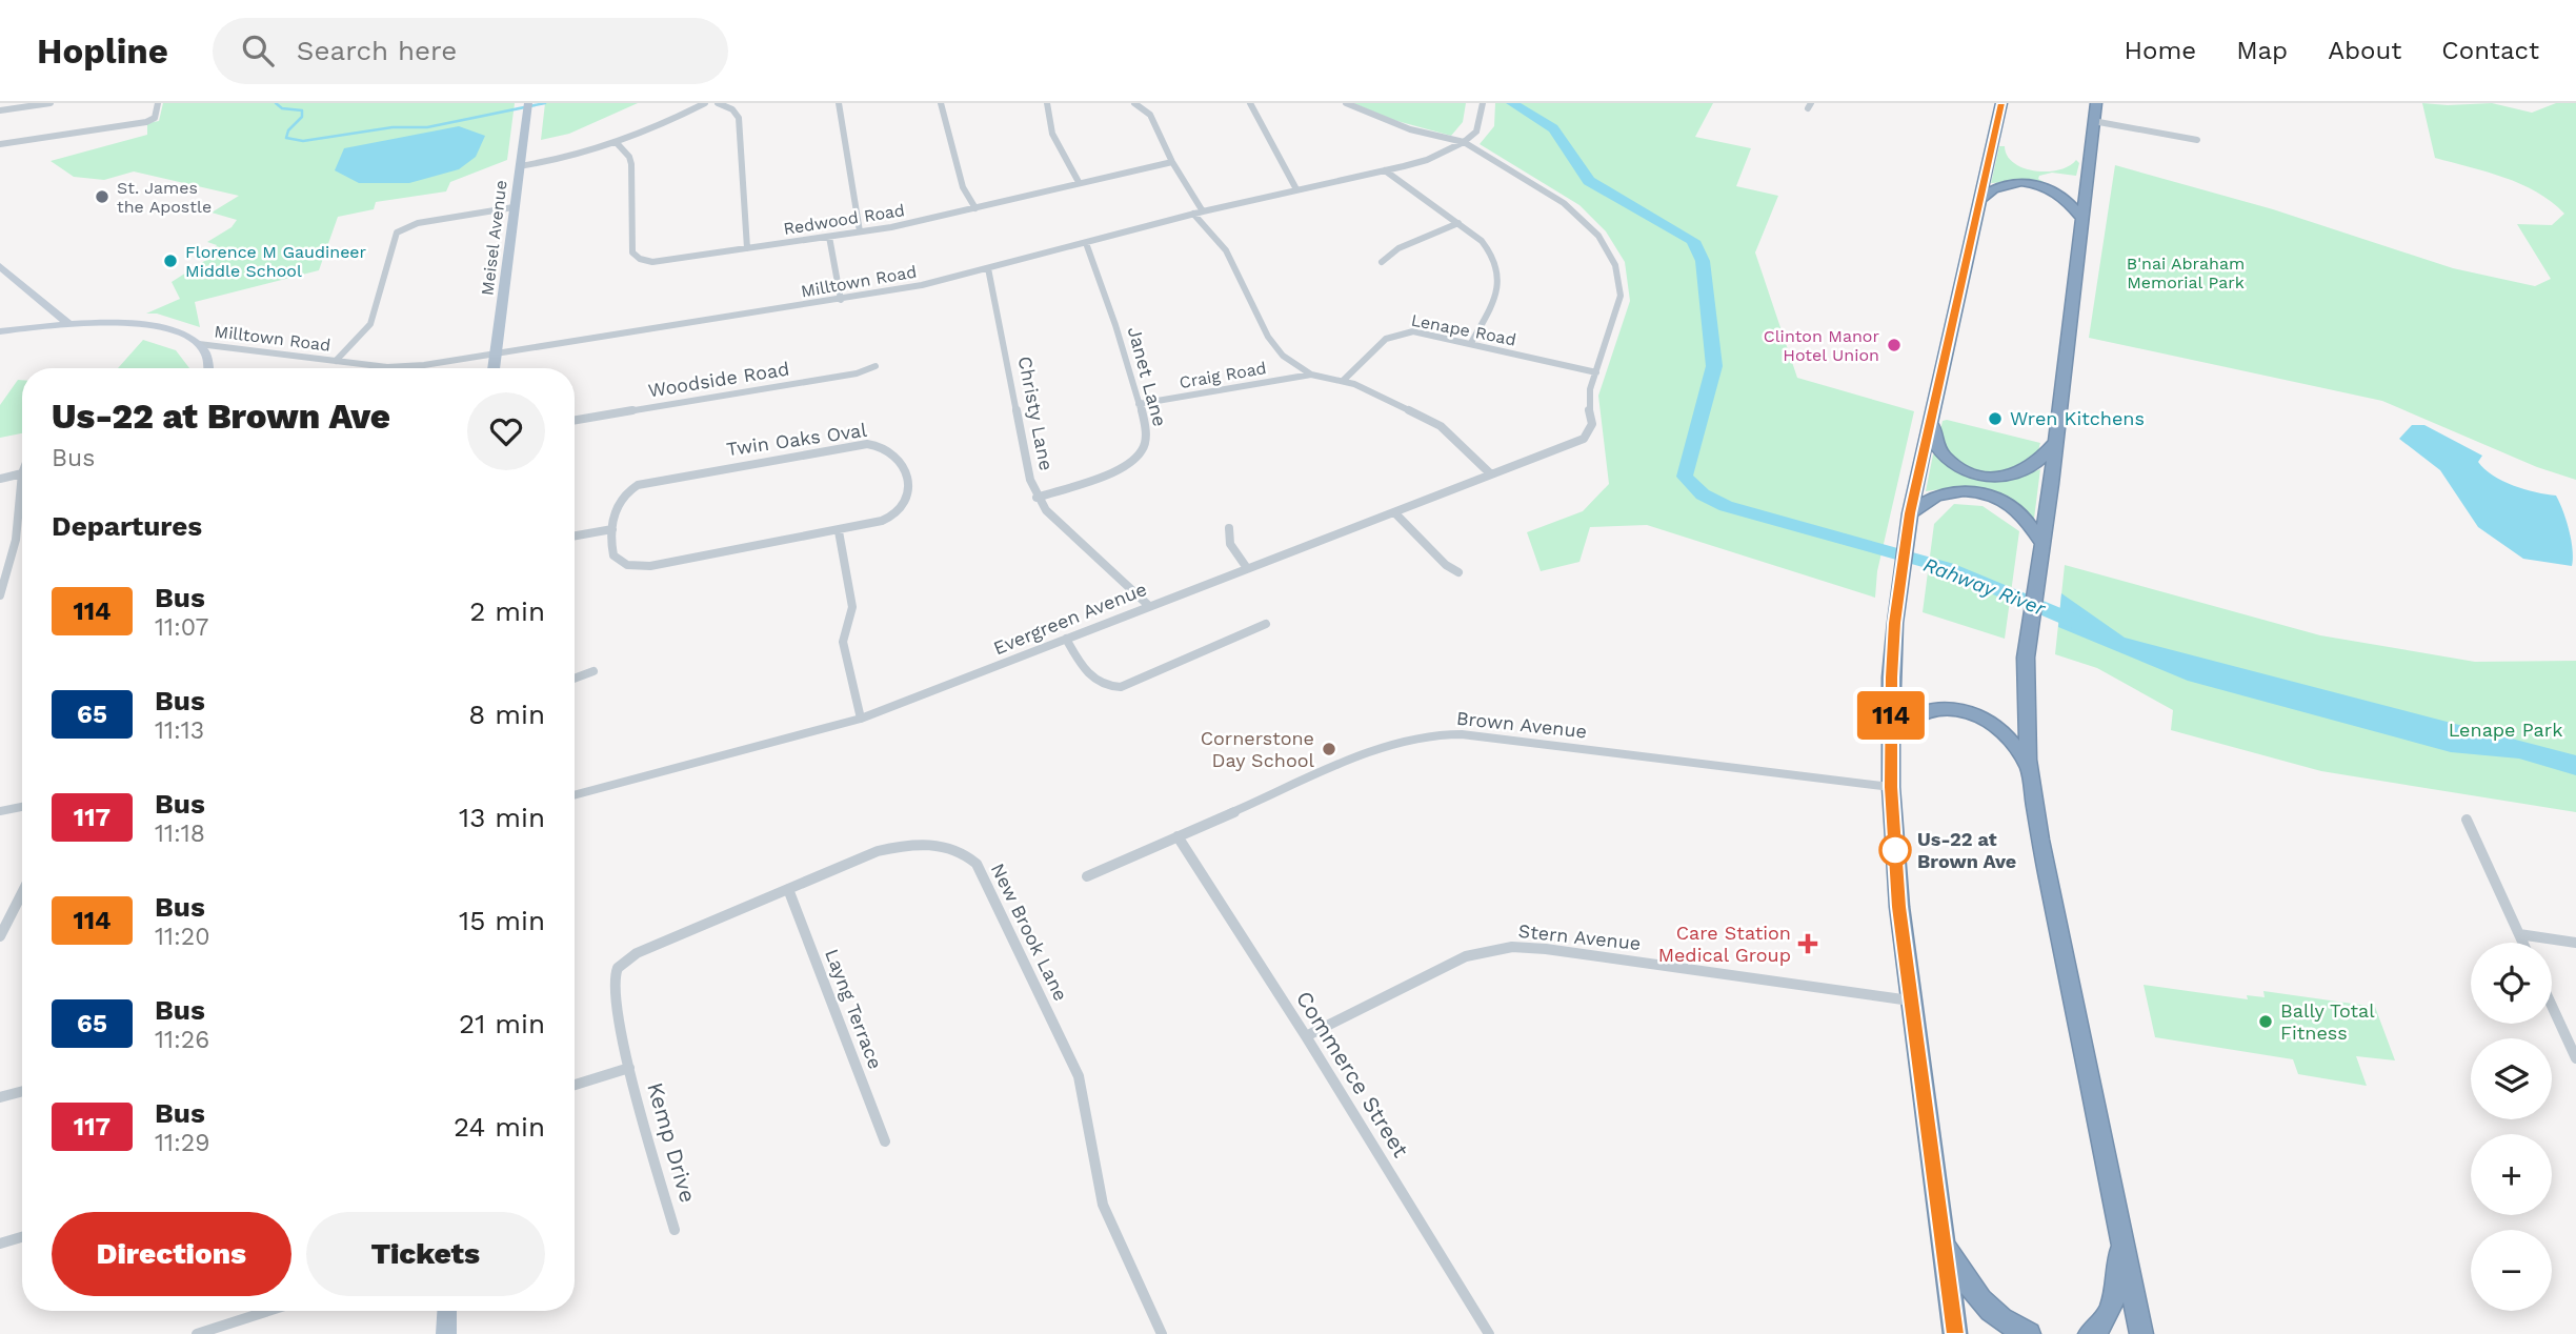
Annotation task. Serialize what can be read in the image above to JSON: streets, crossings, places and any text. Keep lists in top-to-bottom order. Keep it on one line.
{"streets":{"main road":["Meisel Avenue"],"street":["Redwood Road","Milltown Road","Lenape Road","Craig Road","Janet Lane","Woodside Road","Christy Lane","Twin Oaks Oval","Evergreen Avenue","Brown Avenue","New Brook Lane","Stern Avenue","Layng Terrace","Commerce Street","Kemp Drive"]},"crossings":[["Meisel Avenue","Milltown Road"],["Milltown Road","Janet Lane"],["Milltown Road","Christy Lane"],["Lenape Road","Evergreen Avenue"],["Craig Road","Janet Lane"],["Janet Lane","Christy Lane"],["Christy Lane","Evergreen Avenue"],["Brown Avenue","Commerce Street"],["New Brook Lane","Layng Terrace"],["New Brook Lane","Kemp Drive"],["Stern Avenue","Commerce Street"]],"water":["Rahway River"],"parks":["B'nai Abraham Memorial Park","Lenape Park"],"places":{"other":["St. James the Apostle","Florence M Gaudineer Middle School","Clinton Manor Hotel Union","Wren Kitchens","Cornerstone Day School","Us-22 at Brown Ave","Bally Total Fitness"],"health":["Care Station Medical Group"]},"lines":["bus line 114"],"page":{"header":"Hopline","search":"Search here","nav":["Home","Map","About","Contact"],"on_map":"114","heading":[["Us-22 at Brown Ave","Bus"],"Departures"],"list":[{"mark":"114","name":"Bus","note":"11:07","value":"2 min"},{"mark":"65","name":"Bus","note":"11:13","value":"8 min"},{"mark":"117","name":"Bus","note":"11:18","value":"13 min"},{"mark":"114","name":"Bus","note":"11:20","value":"15 min"},{"mark":"65","name":"Bus","note":"11:26","value":"21 min"},{"mark":"117","name":"Bus","note":"11:29","value":"24 min"}],"map_buttons":["+","−"],"buttons":["Directions","Tickets"]}}
